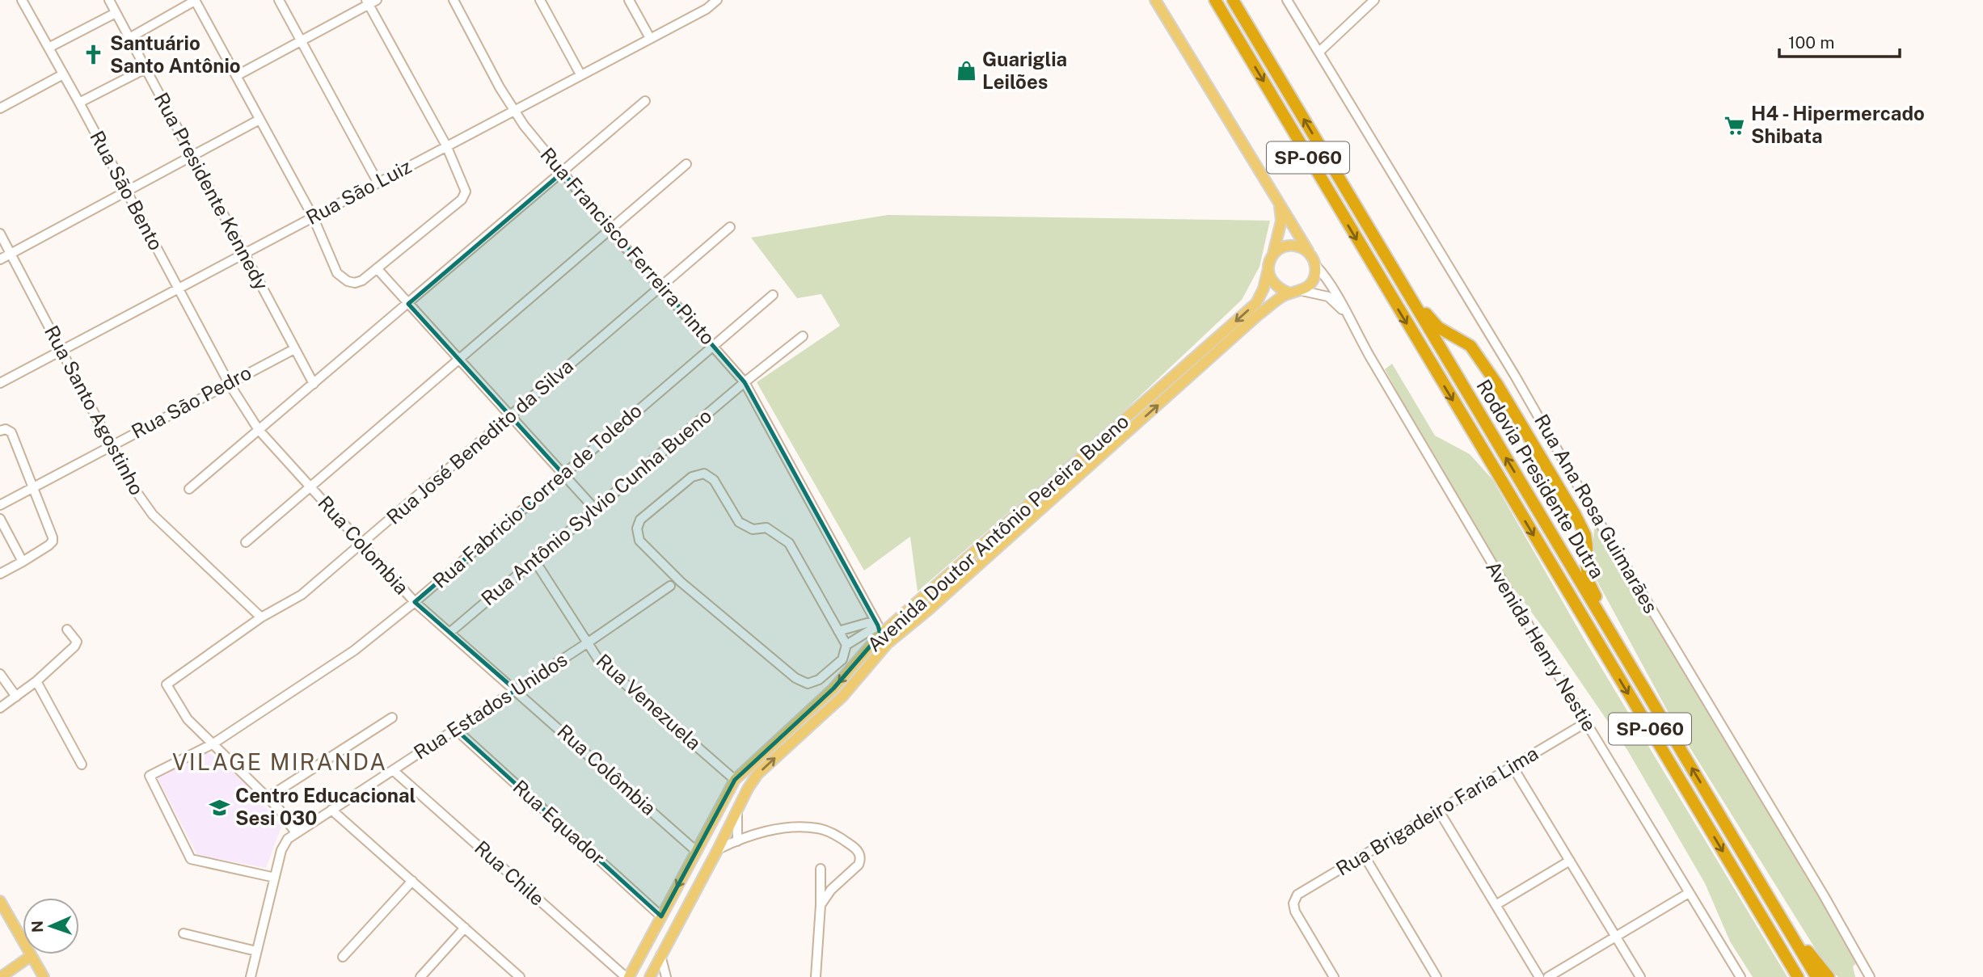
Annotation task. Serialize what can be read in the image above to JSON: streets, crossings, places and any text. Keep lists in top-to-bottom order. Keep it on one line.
{"streets":{"highway":["SP-060","Rodovia Presidente Dutra"],"main road":["Avenida Doutor Antônio Pereira Bueno"],"street":["Rua São Bento","Rua Presidente Kennedy","Rua São Luiz","Rua Francisco Ferreira Pinto","Rua São Pedro","Rua Santo Agostinho","Rua José Benedito da Silva","Rua Fabricio Correa de Toledo","Rua Antônio Sylvio Cunha Bueno","Rua Ana Rosa Guimarães","Rua Colombia","Avenida Henry Nestie","Rua Venezuela","Rua Estados Unidos","Rua Colômbia","Rua Brigadeiro Faria Lima","Rua Equador","Rua Chile"]},"crossings":[["Rua São Bento","Rua São Luiz"],["Rua São Bento","Rua São Pedro"],["Rua São Bento","Rua Colombia"],["Rua Presidente Kennedy","Rua São Luiz"],["Rua Presidente Kennedy","Rua São Pedro"],["Rua São Luiz","Rua Francisco Ferreira Pinto"],["Rua São Luiz","Rua Santo Agostinho"],["Rua Francisco Ferreira Pinto","Rua José Benedito da Silva"],["Rua Francisco Ferreira Pinto","Rua Fabricio Correa de Toledo"],["Rua Francisco Ferreira Pinto","Rua Antônio Sylvio Cunha Bueno"],["Rua Francisco Ferreira Pinto","Avenida Doutor Antônio Pereira Bueno"],["Rua São Pedro","Rua Santo Agostinho"],["Rua São Pedro","Rua Colombia"],["Rua Santo Agostinho","Rua José Benedito da Silva"],["Rua José Benedito da Silva","Rua Fabricio Correa de Toledo"],["Rua José Benedito da Silva","Rua Colombia"],["Rua Fabricio Correa de Toledo","Rua Colombia"],["Rua Fabricio Correa de Toledo","Rua Estados Unidos"],["Rua Antônio Sylvio Cunha Bueno","Rua Colombia"],["Rua Antônio Sylvio Cunha Bueno","Rua Venezuela"],["Avenida Doutor Antônio Pereira Bueno","Avenida Henry Nestie"],["Avenida Doutor Antônio Pereira Bueno","Rua Venezuela"],["Avenida Doutor Antônio Pereira Bueno","Rua Colômbia"],["Avenida Doutor Antônio Pereira Bueno","Rua Equador"],["Avenida Doutor Antônio Pereira Bueno","Rua Chile"],["Rua Colombia","Rua Estados Unidos"],["Rua Colombia","Rua Colômbia"],["Avenida Henry Nestie","Rua Brigadeiro Faria Lima"],["Rua Venezuela","Rua Estados Unidos"],["Rua Estados Unidos","Rua Colômbia"],["Rua Estados Unidos","Rua Equador"],["Rua Estados Unidos","Rua Chile"]],"districts":["VILAGE MIRANDA"],"places":{"church":["Santuário Santo Antônio"],"shop":["Guariglia Leilões"],"supermarket":["H4 - Hipermercado Shibata"],"school or university":["Centro Educacional Sesi 030"]},"scale_bar":"100 m","north":"left"}
